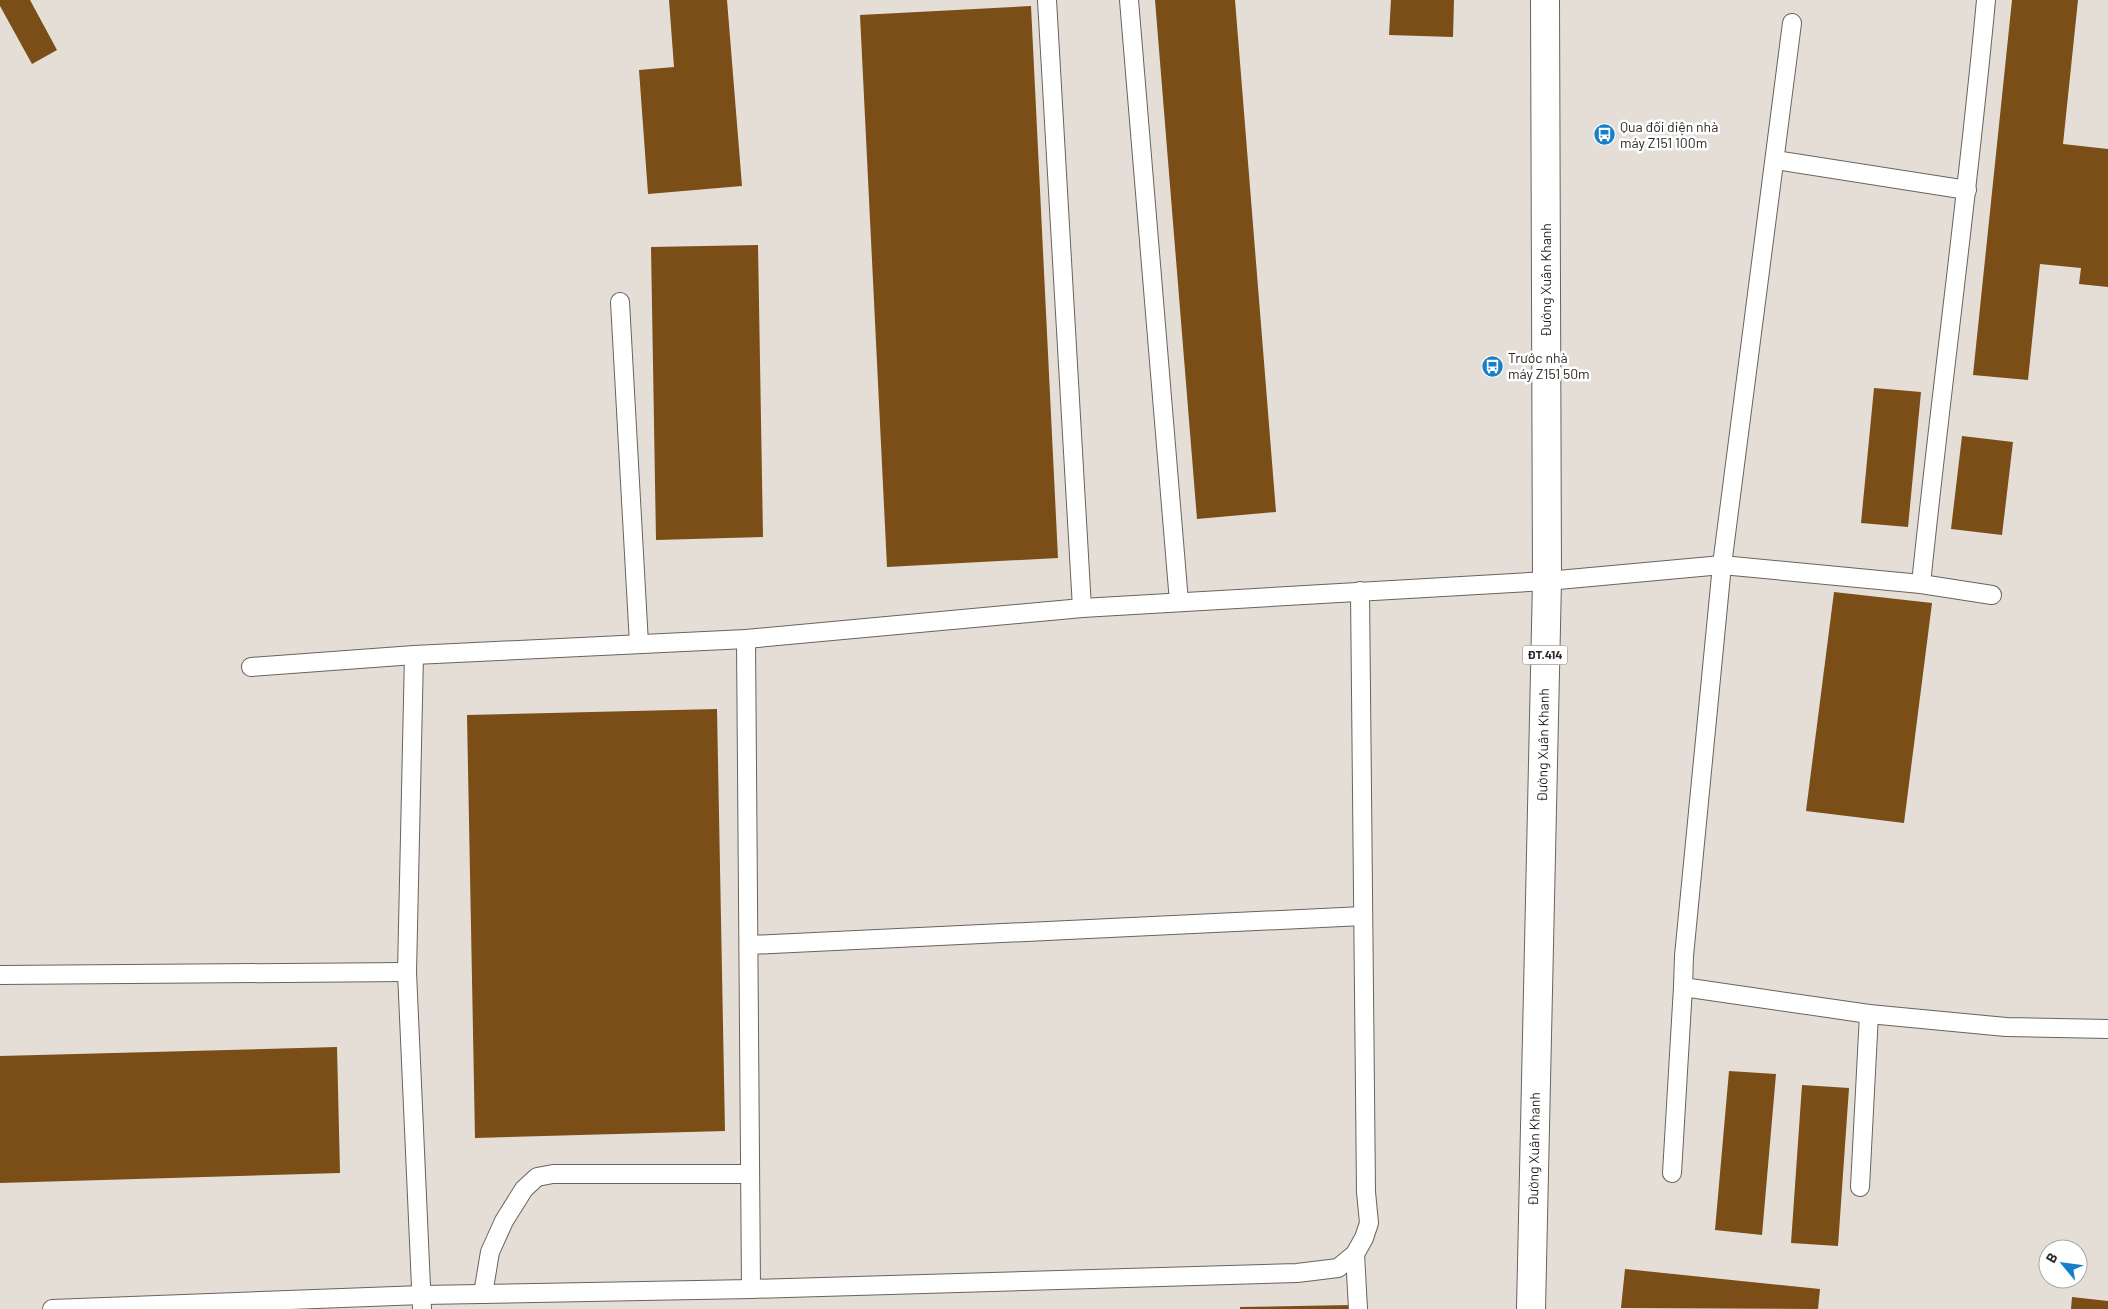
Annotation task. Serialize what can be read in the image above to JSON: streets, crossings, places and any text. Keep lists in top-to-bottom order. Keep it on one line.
{"streets":{"main road":["Đường Xuân Khanh","ĐT.414"]},"places":{"bus stop":["Qua đối diện nhà máy Z151 100m","Trước nhà máy Z151 50m"]},"north":"top left"}
